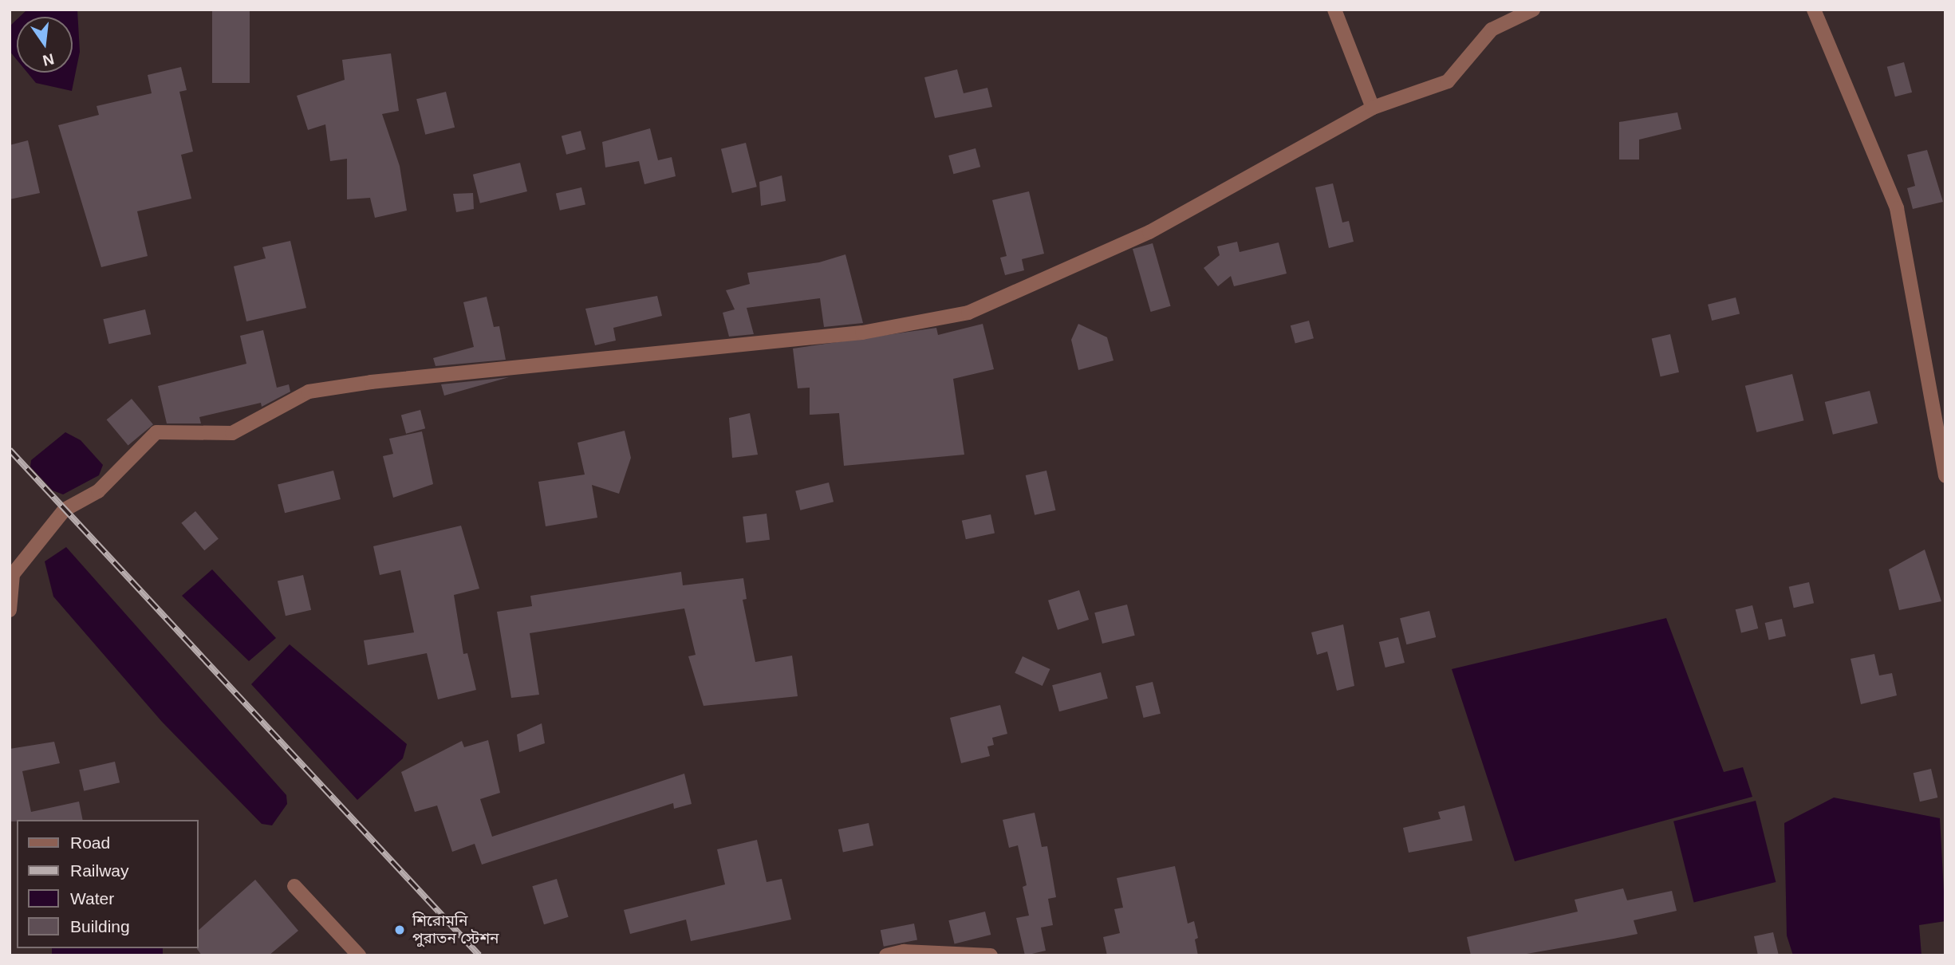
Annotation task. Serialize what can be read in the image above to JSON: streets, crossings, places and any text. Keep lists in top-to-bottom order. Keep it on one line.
{"places":["শিরোমনি পুরাতন স্টেশন"],"legend":["Road","Railway","Water","Building"],"north":"bottom"}
